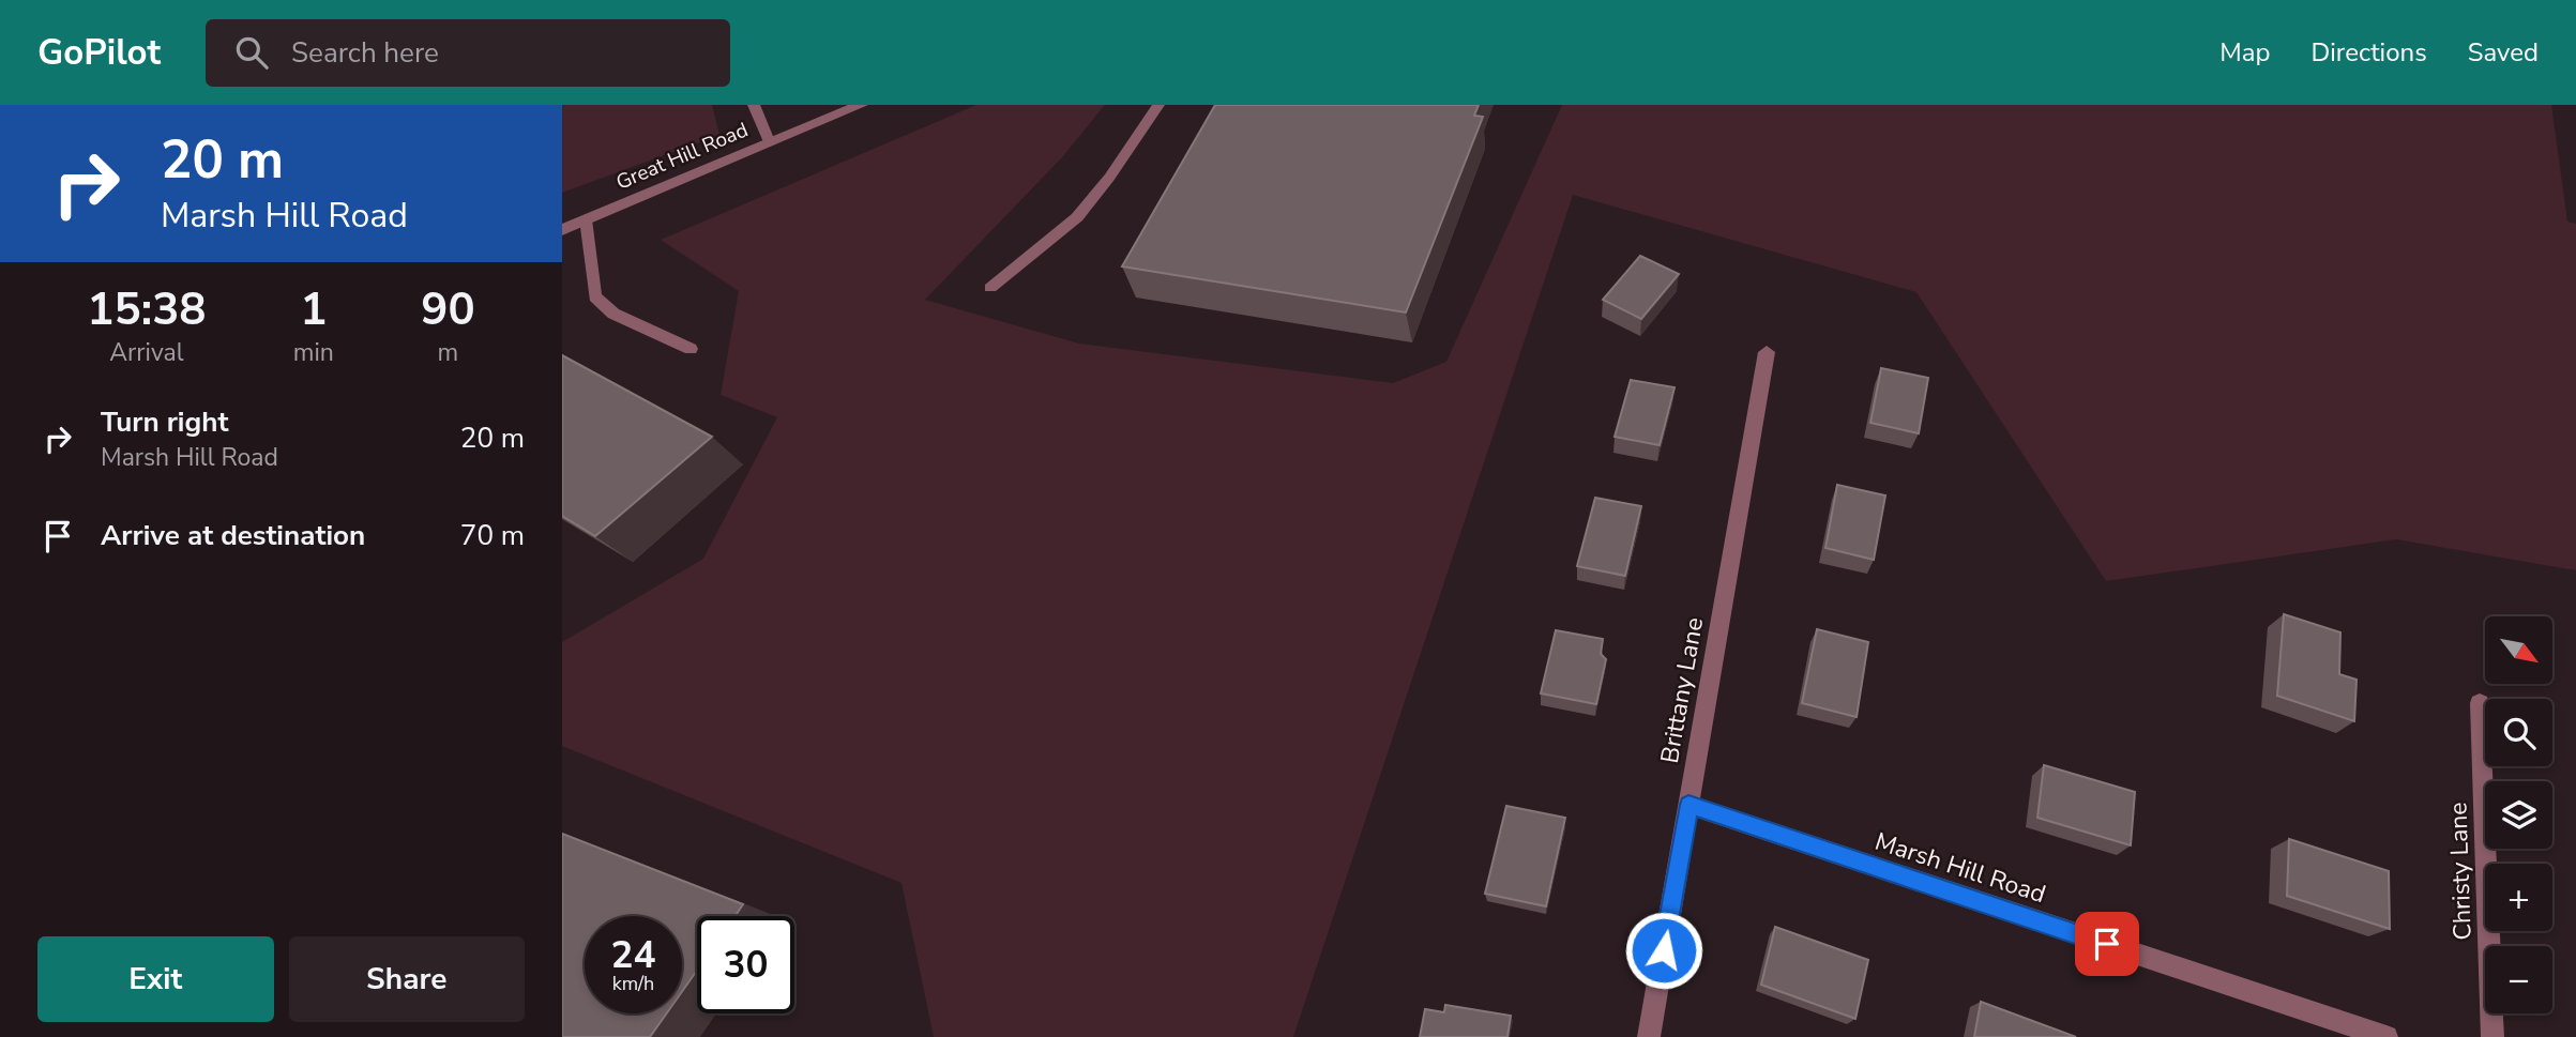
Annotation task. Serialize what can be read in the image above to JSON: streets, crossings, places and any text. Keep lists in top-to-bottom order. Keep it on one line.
{"streets":{"street":["Great Hill Road","Brittany Lane","Marsh Hill Road","Christy Lane"]},"crossings":[["Brittany Lane","Marsh Hill Road"]],"north":"bottom right","page":{"header":"GoPilot","search":"Search here","nav":["Map","Directions","Saved"],"turn":["20 m","Marsh Hill Road"],"eta":["15:38","Arrival","1","min","90","m"],"list":[{"name":"Turn right","note":"Marsh Hill Road","value":"20 m"},{"name":"Arrive at destination","value":"70 m"}],"map_buttons":["+","−"],"speed":"24 km/h","limit":"30","buttons":["Exit","Share"]}}
